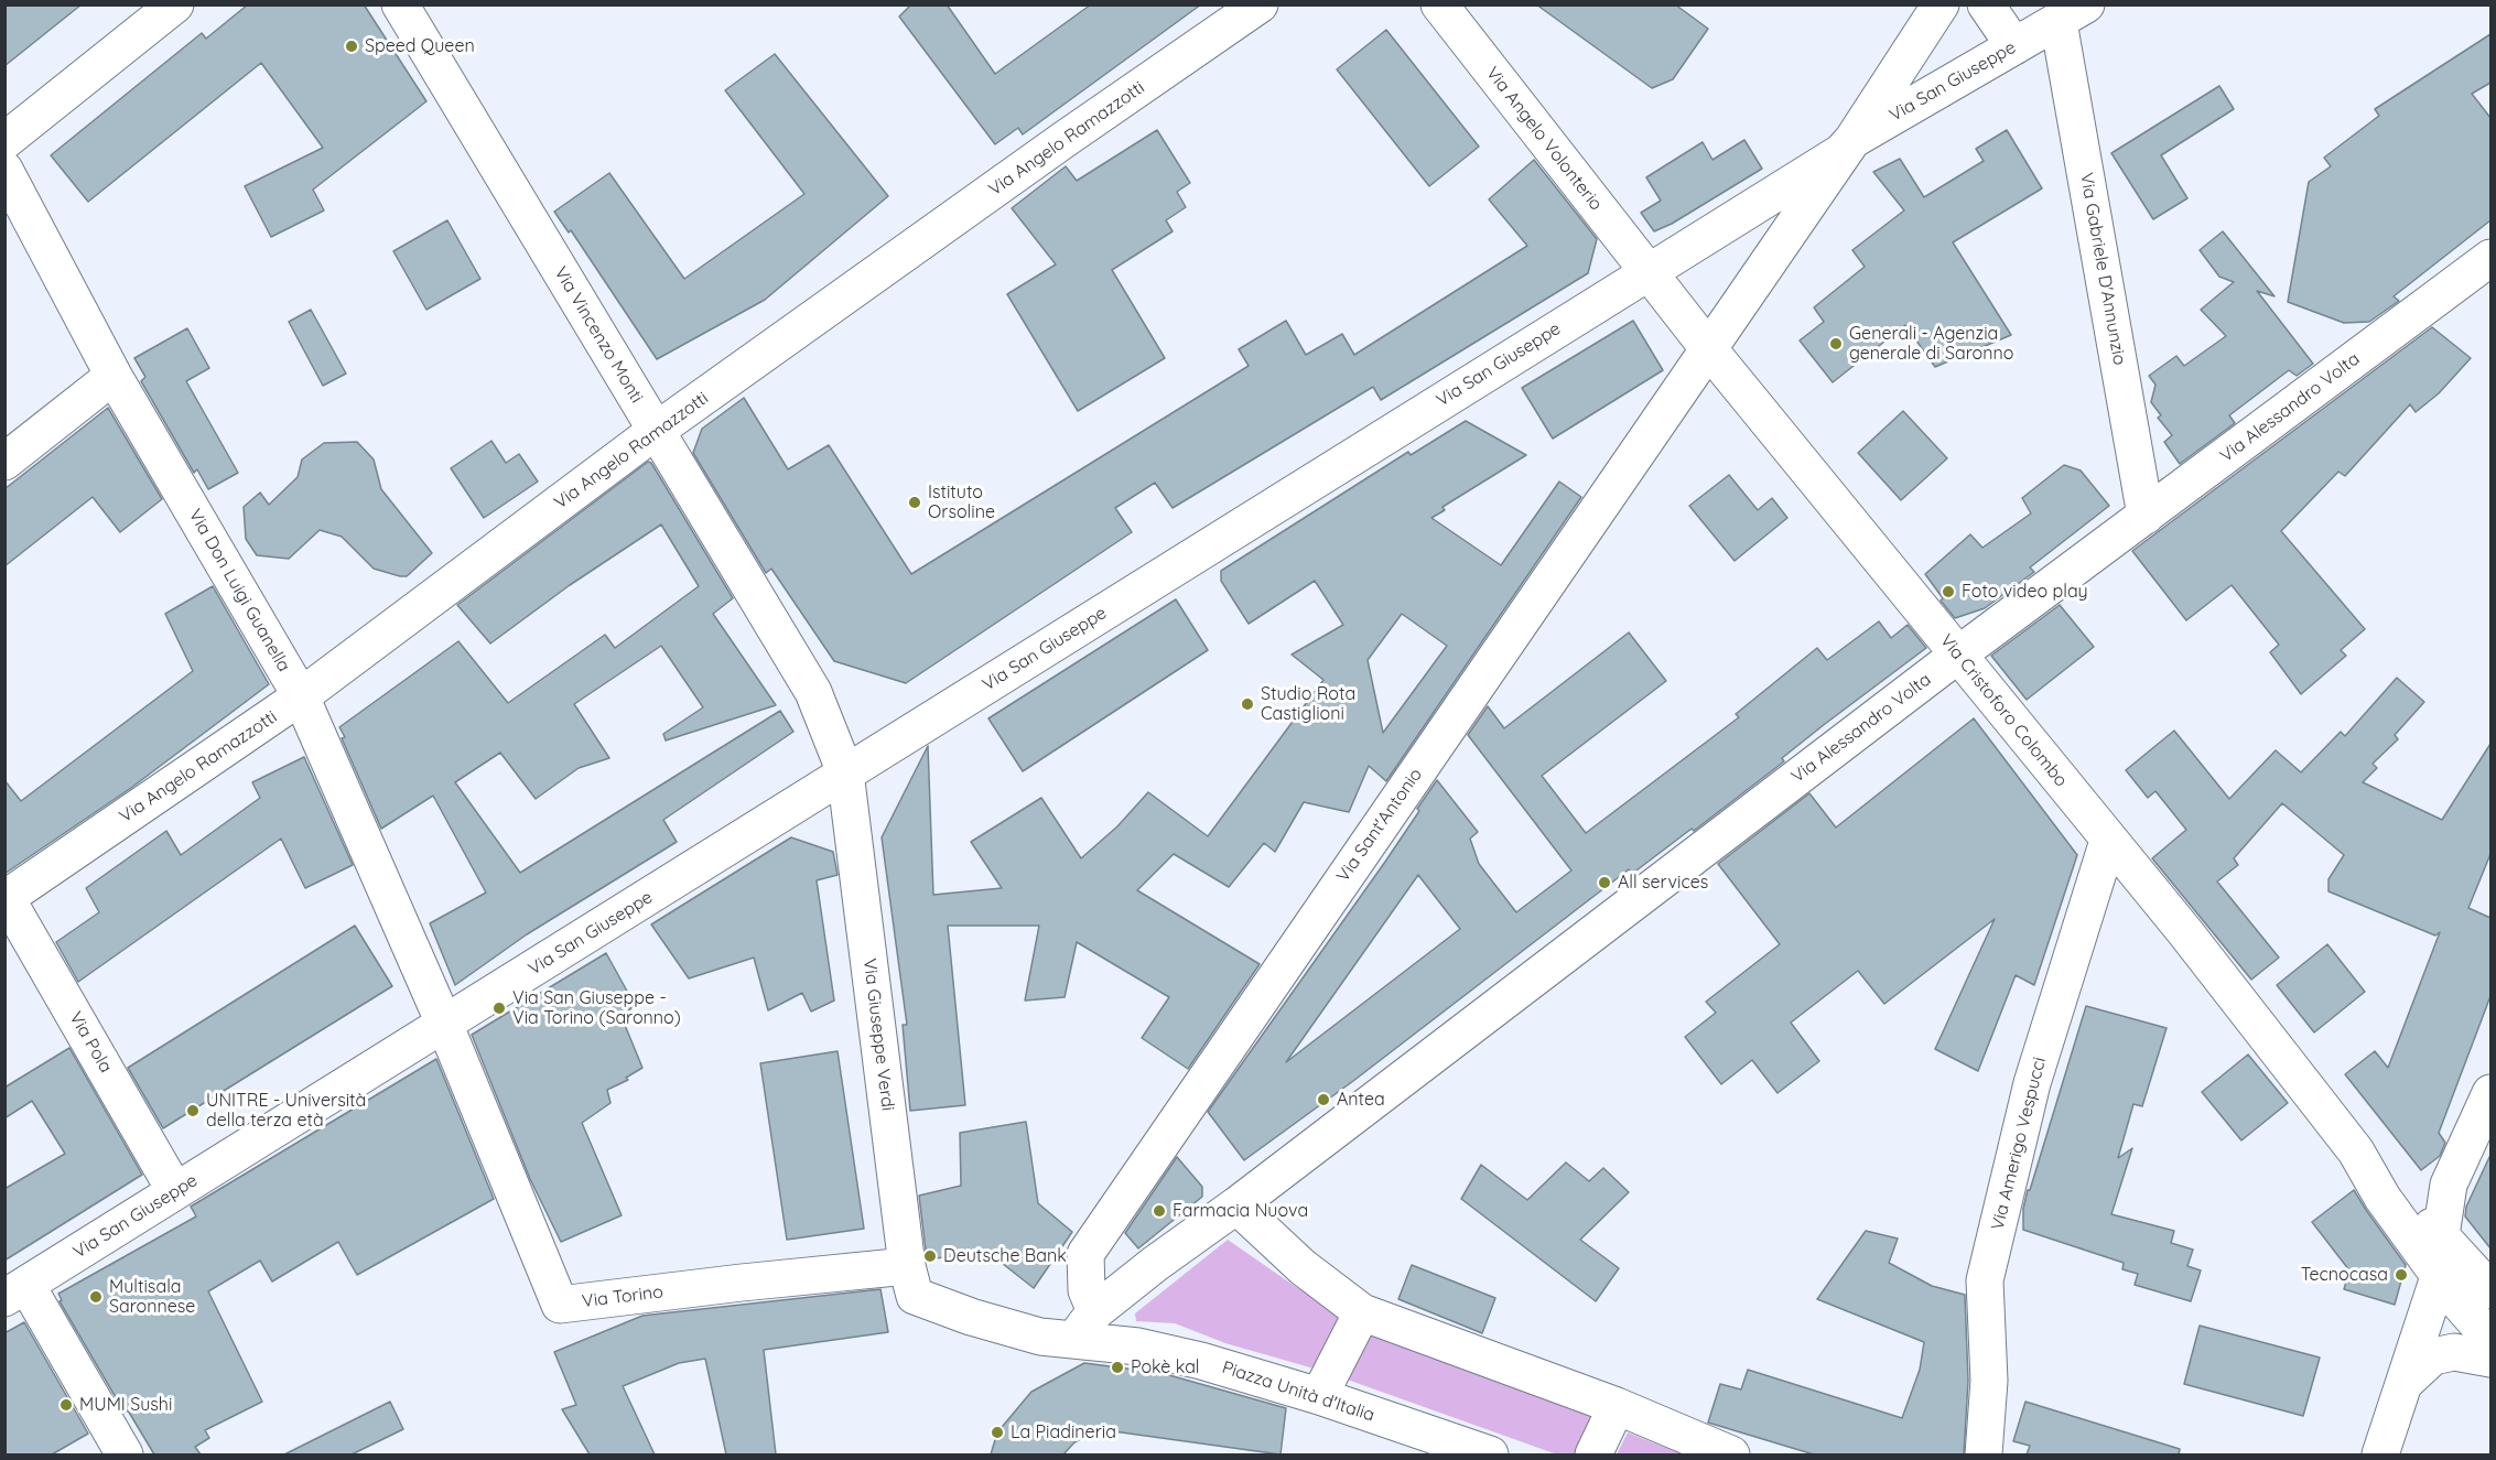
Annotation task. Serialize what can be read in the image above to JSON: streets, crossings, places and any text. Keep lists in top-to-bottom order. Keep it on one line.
{"streets":{"street":["Via San Giuseppe","Via Angelo Ramazzotti","Via Angelo Volonterio","Via Gabriele D'Annunzio","Via Vincenzo Monti","Via Alessandro Volta","Via Don Luigi Guanella","Via Cristoforo Colombo","Via Sant'Antonio","Via Giuseppe Verdi","Via Pola","Via Amerigo Vespucci","Via Torino","Piazza Unità d'Italia"]},"crossings":[["Via San Giuseppe","Via Angelo Volonterio"],["Via San Giuseppe","Via Gabriele D'Annunzio"],["Via San Giuseppe","Via Vincenzo Monti"],["Via San Giuseppe","Via Don Luigi Guanella"],["Via San Giuseppe","Via Cristoforo Colombo"],["Via San Giuseppe","Via Sant'Antonio"],["Via San Giuseppe","Via Giuseppe Verdi"],["Via San Giuseppe","Via Pola"],["Via San Giuseppe","Via Torino"],["Via Angelo Ramazzotti","Via Vincenzo Monti"],["Via Angelo Ramazzotti","Via Don Luigi Guanella"],["Via Angelo Ramazzotti","Via Pola"],["Via Angelo Volonterio","Via Cristoforo Colombo"],["Via Gabriele D'Annunzio","Via Alessandro Volta"],["Via Vincenzo Monti","Via Giuseppe Verdi"],["Via Alessandro Volta","Via Cristoforo Colombo"],["Via Don Luigi Guanella","Via Torino"],["Via Cristoforo Colombo","Via Sant'Antonio"],["Via Cristoforo Colombo","Via Amerigo Vespucci"],["Via Sant'Antonio","Piazza Unità d'Italia"],["Via Giuseppe Verdi","Via Torino"],["Via Giuseppe Verdi","Piazza Unità d'Italia"],["Via Torino","Piazza Unità d'Italia"]],"places":["Speed Queen","Generali - Agenzia generale di Saronno","Istituto Orsoline","Foto video play","Studio Rota Castiglioni","All services","Via San Giuseppe - Via Torino (Saronno)","Antea","UNITRE - Università della terza età","Farmacia Nuova","Deutsche Bank","Tecnocasa","Multisala Saronnese","Pokè kal","MUMI Sushi","La Piadineria"]}
